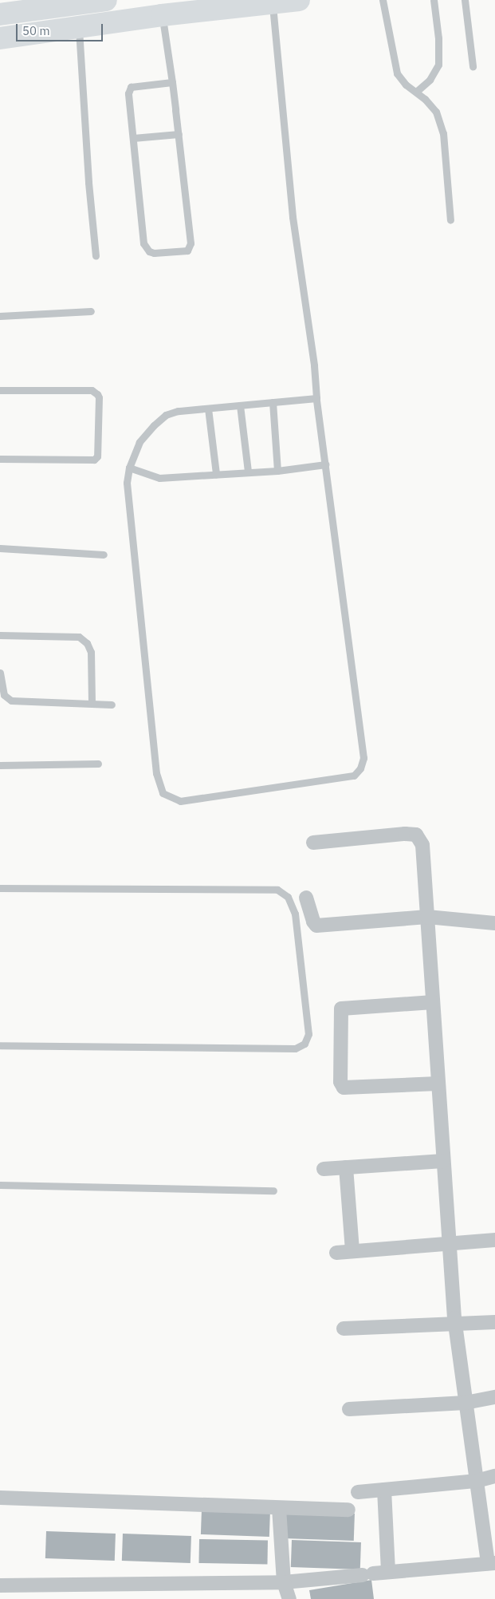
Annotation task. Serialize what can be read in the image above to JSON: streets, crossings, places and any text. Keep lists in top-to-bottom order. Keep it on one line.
{"scale_bar":"50 m"}
